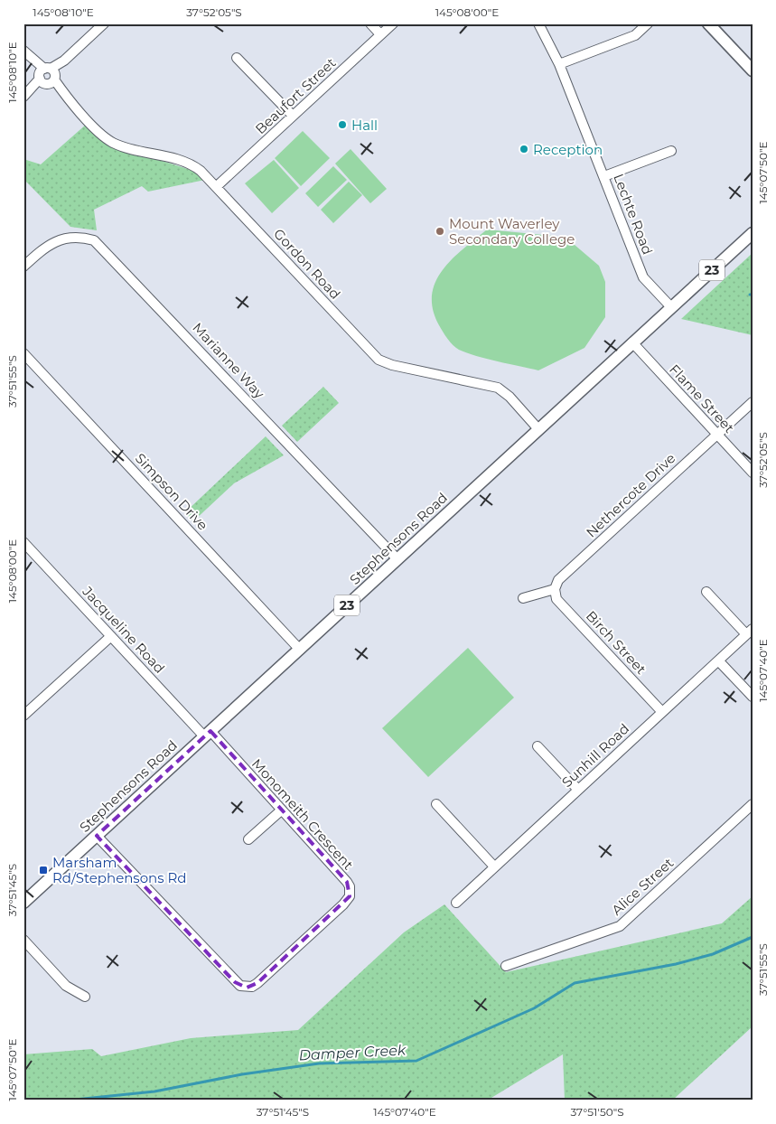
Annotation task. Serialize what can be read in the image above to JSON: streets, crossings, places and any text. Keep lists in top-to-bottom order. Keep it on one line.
{"streets":{"main road":["23","Stephensons Road"],"street":["Beaufort Street","Lechte Road","Gordon Road","Marianne Way","Flame Street","Simpson Drive","Nethercote Drive","Jacqueline Road","Birch Street","Sunhill Road","Monomeith Crescent","Alice Street"]},"crossings":[["Beaufort Street","Gordon Road"],["Lechte Road","Stephensons Road"],["Gordon Road","Stephensons Road"],["Marianne Way","Stephensons Road"],["Flame Street","Nethercote Drive"],["Flame Street","Stephensons Road"],["Simpson Drive","Stephensons Road"],["Nethercote Drive","Birch Street"],["Stephensons Road","Jacqueline Road"],["Stephensons Road","Monomeith Crescent"],["Jacqueline Road","Monomeith Crescent"],["Birch Street","Sunhill Road"]],"water":["Damper Creek"],"places":{"other":["Hall","Reception","Mount Waverley Secondary College"],"transit":["Marsham Rd/Stephensons Rd"]},"coordinates":["145°08'10\"E","37°52'05\"S","145°08'00\"E","145°07'50\"E","37°51'55\"S","145°07'40\"E","37°51'45\"S","37°51'50\"S"]}
